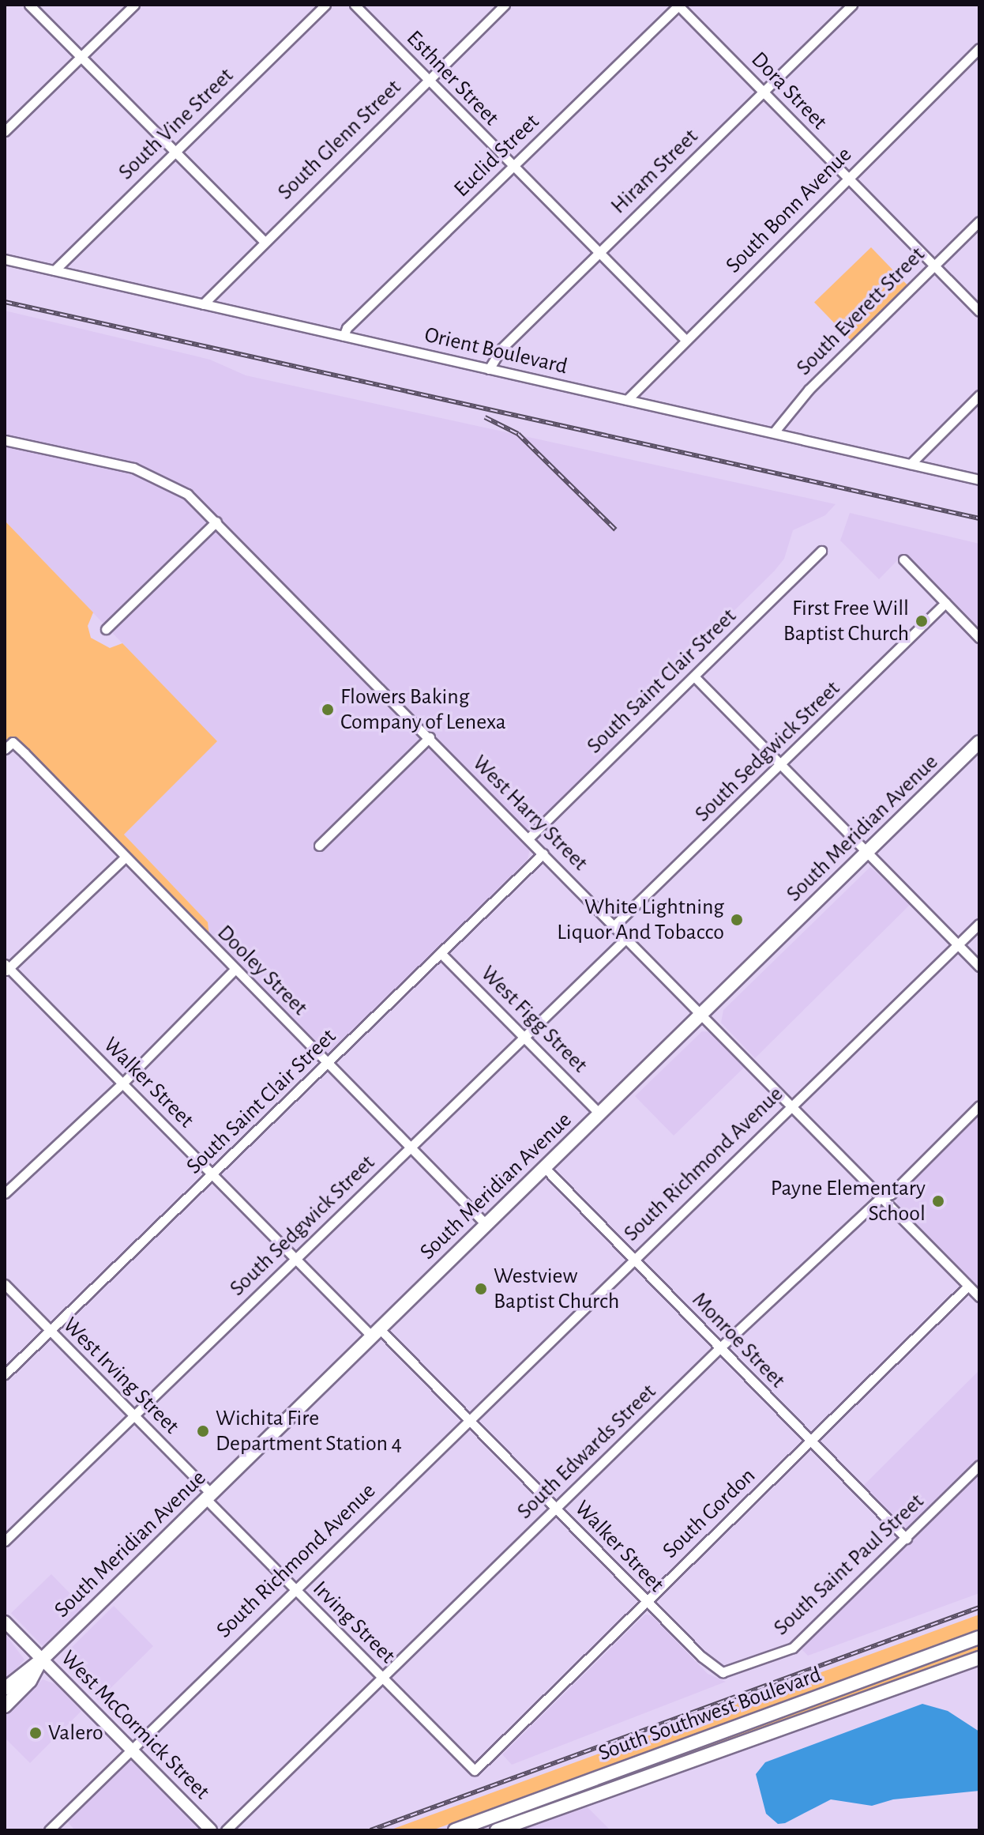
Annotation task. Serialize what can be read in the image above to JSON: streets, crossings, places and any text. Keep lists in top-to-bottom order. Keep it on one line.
{"streets":{"main road":["South Meridian Avenue","South Southwest Boulevard"],"street":["Esthner Street","Dora Street","South Vine Street","South Glenn Street","Euclid Street","Hiram Street","South Bonn Avenue","South Everett Street","Orient Boulevard","South Saint Clair Street","South Sedgwick Street","West Harry Street","Dooley Street","West Figg Street","Walker Street","South Richmond Avenue","Monroe Street","West Irving Street","South Edwards Street","South Gordon","South Saint Paul Street","Irving Street","West McCormick Street"]},"crossings":[["Esthner Street","South Glenn Street"],["Esthner Street","Euclid Street"],["Esthner Street","Hiram Street"],["Esthner Street","South Bonn Avenue"],["Dora Street","Euclid Street"],["Dora Street","Hiram Street"],["Dora Street","South Bonn Avenue"],["Dora Street","South Everett Street"],["South Vine Street","Orient Boulevard"],["South Glenn Street","Orient Boulevard"],["Euclid Street","Orient Boulevard"],["Hiram Street","Orient Boulevard"],["South Bonn Avenue","Orient Boulevard"],["South Everett Street","Orient Boulevard"],["South Saint Clair Street","West Harry Street"],["South Saint Clair Street","Dooley Street"],["South Saint Clair Street","West Figg Street"],["South Saint Clair Street","Walker Street"],["South Saint Clair Street","West Irving Street"],["South Sedgwick Street","West Harry Street"],["South Sedgwick Street","Dooley Street"],["South Sedgwick Street","West Figg Street"],["South Sedgwick Street","Walker Street"],["South Sedgwick Street","West Irving Street"],["West Harry Street","South Meridian Avenue"],["West Harry Street","South Richmond Avenue"],["West Harry Street","South Edwards Street"],["West Harry Street","South Gordon"],["South Meridian Avenue","Dooley Street"],["South Meridian Avenue","West Figg Street"],["South Meridian Avenue","Walker Street"],["South Meridian Avenue","Monroe Street"],["South Meridian Avenue","West Irving Street"],["South Meridian Avenue","Irving Street"],["South Meridian Avenue","West McCormick Street"],["Walker Street","South Richmond Avenue"],["Walker Street","South Edwards Street"],["Walker Street","South Gordon"],["Walker Street","South Saint Paul Street"],["South Richmond Avenue","Monroe Street"],["South Richmond Avenue","Irving Street"],["South Richmond Avenue","West McCormick Street"],["Monroe Street","South Edwards Street"],["Monroe Street","South Gordon"],["Monroe Street","South Saint Paul Street"],["West Irving Street","Irving Street"],["South Edwards Street","Irving Street"],["South Gordon","Irving Street"]],"places":["First Free Will Baptist Church","Flowers Baking Company of Lenexa","White Lightning Liquor And Tobacco","Payne Elementary School","Westview Baptist Church","Wichita Fire Department Station 4","Valero"]}
